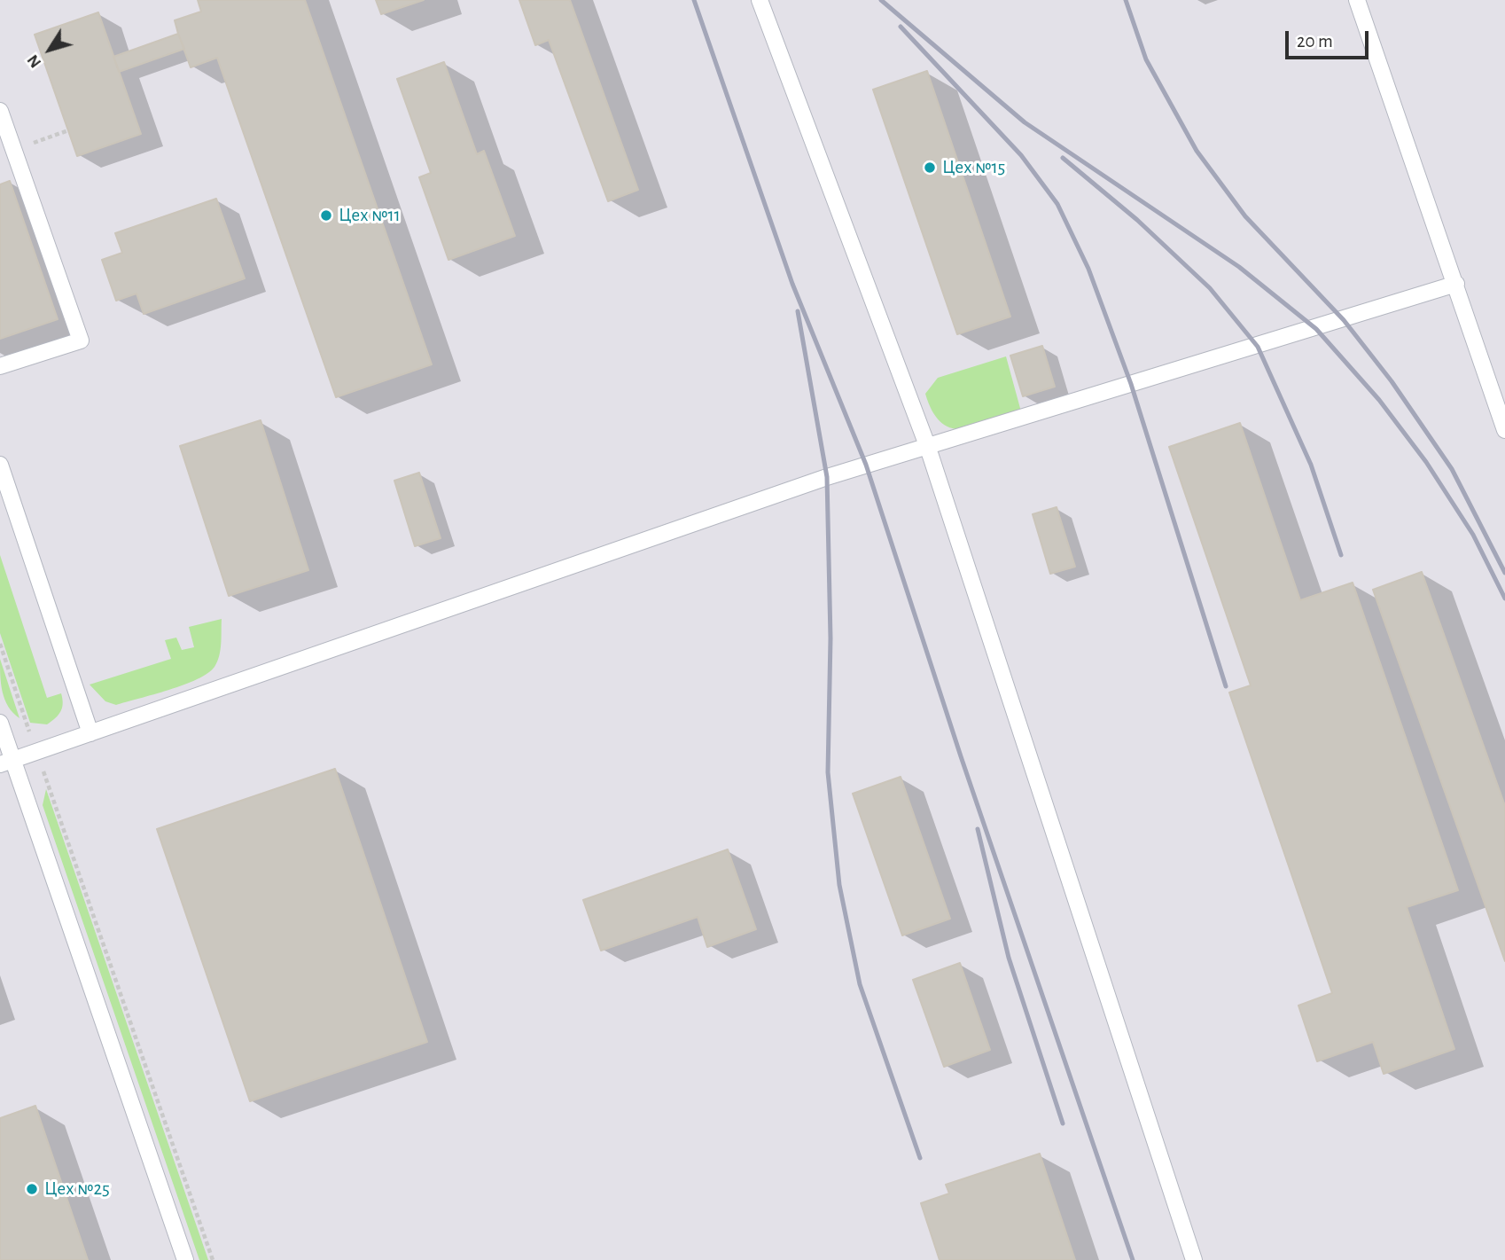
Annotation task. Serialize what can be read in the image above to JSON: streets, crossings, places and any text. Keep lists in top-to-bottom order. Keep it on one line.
{"places":["Цех №15","Цех №11","Цех №25"],"scale_bar":"20 m","north":"bottom left"}
